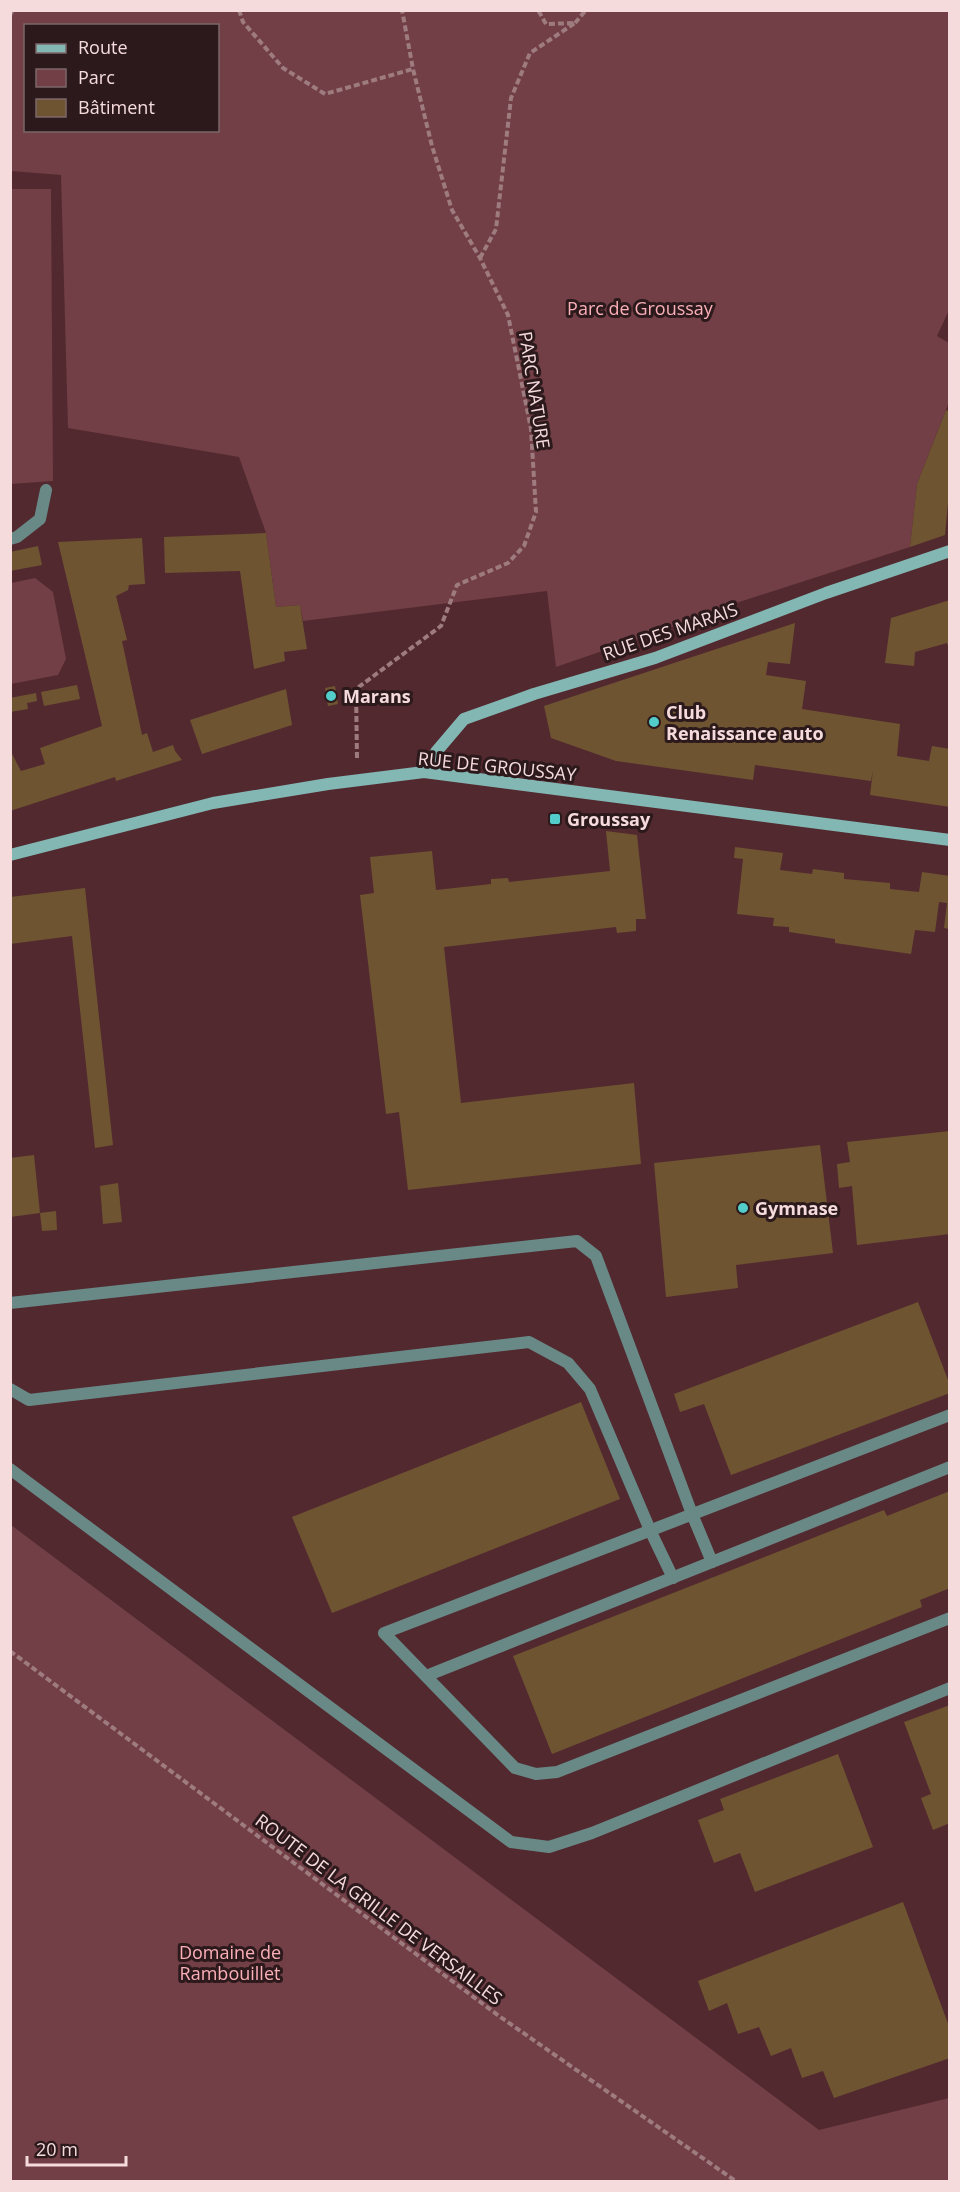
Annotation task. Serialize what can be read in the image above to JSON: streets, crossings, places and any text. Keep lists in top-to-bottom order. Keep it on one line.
{"streets":{"main road":["RUE DES MARAIS","RUE DE GROUSSAY"],"path":["PARC NATURE","ROUTE DE LA GRILLE DE VERSAILLES"]},"crossings":[["PARC NATURE","RUE DE GROUSSAY"],["RUE DES MARAIS","RUE DE GROUSSAY"]],"parks":["Parc de Groussay","Domaine de Rambouillet"],"places":{"other":["Marans","Club Renaissance auto","Gymnase"],"transit":["Groussay"]},"legend":["Route","Parc","Bâtiment"],"scale_bar":"20 m"}
